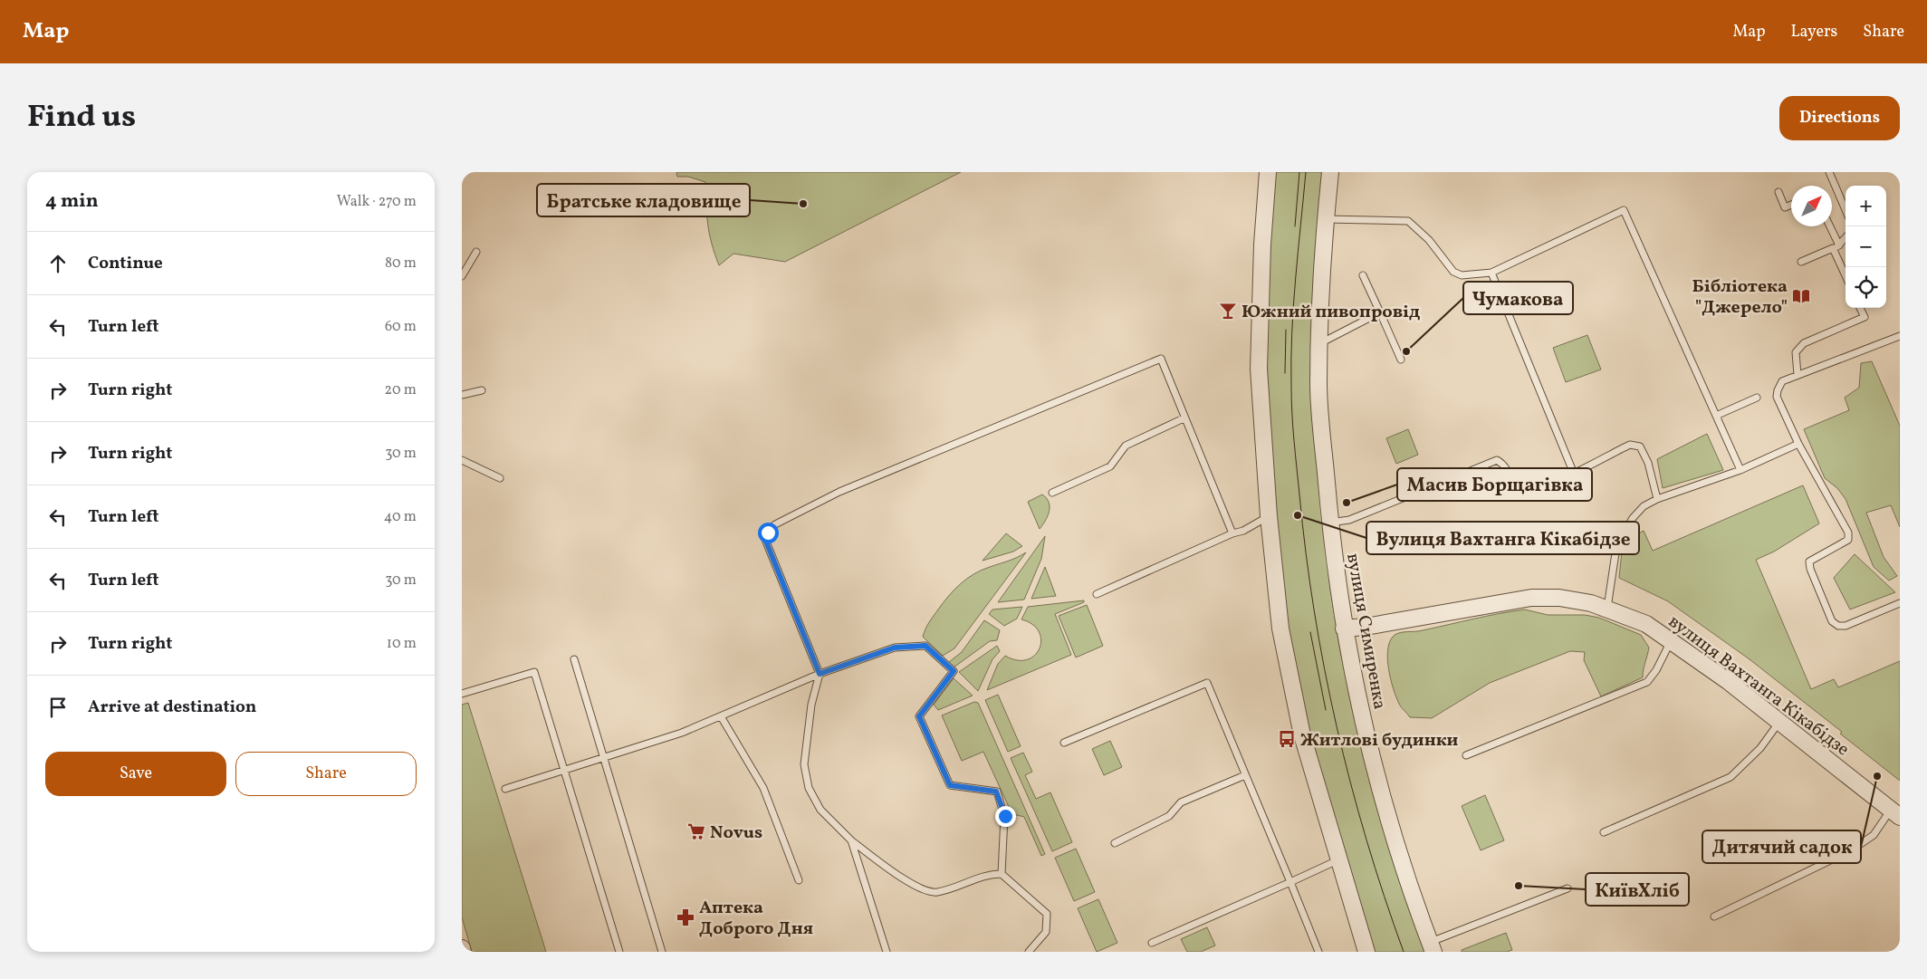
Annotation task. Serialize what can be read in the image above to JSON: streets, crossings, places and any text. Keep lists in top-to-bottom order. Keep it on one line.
{"streets":{"street":["вулиця Симиренка","вулиця Вахтанга Кікабідзе"]},"crossings":[["вулиця Симиренка","вулиця Вахтанга Кікабідзе"]],"places":{"other":["Братське кладовище","Чумакова","Масив Борщагівка","Вулиця Вахтанга Кікабідзе","Дитячий садок","КиївХліб"],"library":["Бібліотека \"Джерело\""],"bar":["Южний пивопровід"],"bus stop":["Житлові будинки"],"supermarket":["Novus"],"pharmacy":["Аптека Доброго Дня"]},"north":"top right","page":{"header":"Map","nav":["Map","Layers","Share"],"title":"Find us","buttons":["Directions",["Save","Share"]],"heading":["4 min","Walk · 270 m"],"map_buttons":["+","−"],"list":[["Continue","80 m"],["Turn left","60 m"],["Turn right","20 m"],["Turn right","30 m"],["Turn left","40 m"],["Turn left","30 m"],["Turn right","10 m"],"Arrive at destination"]}}
